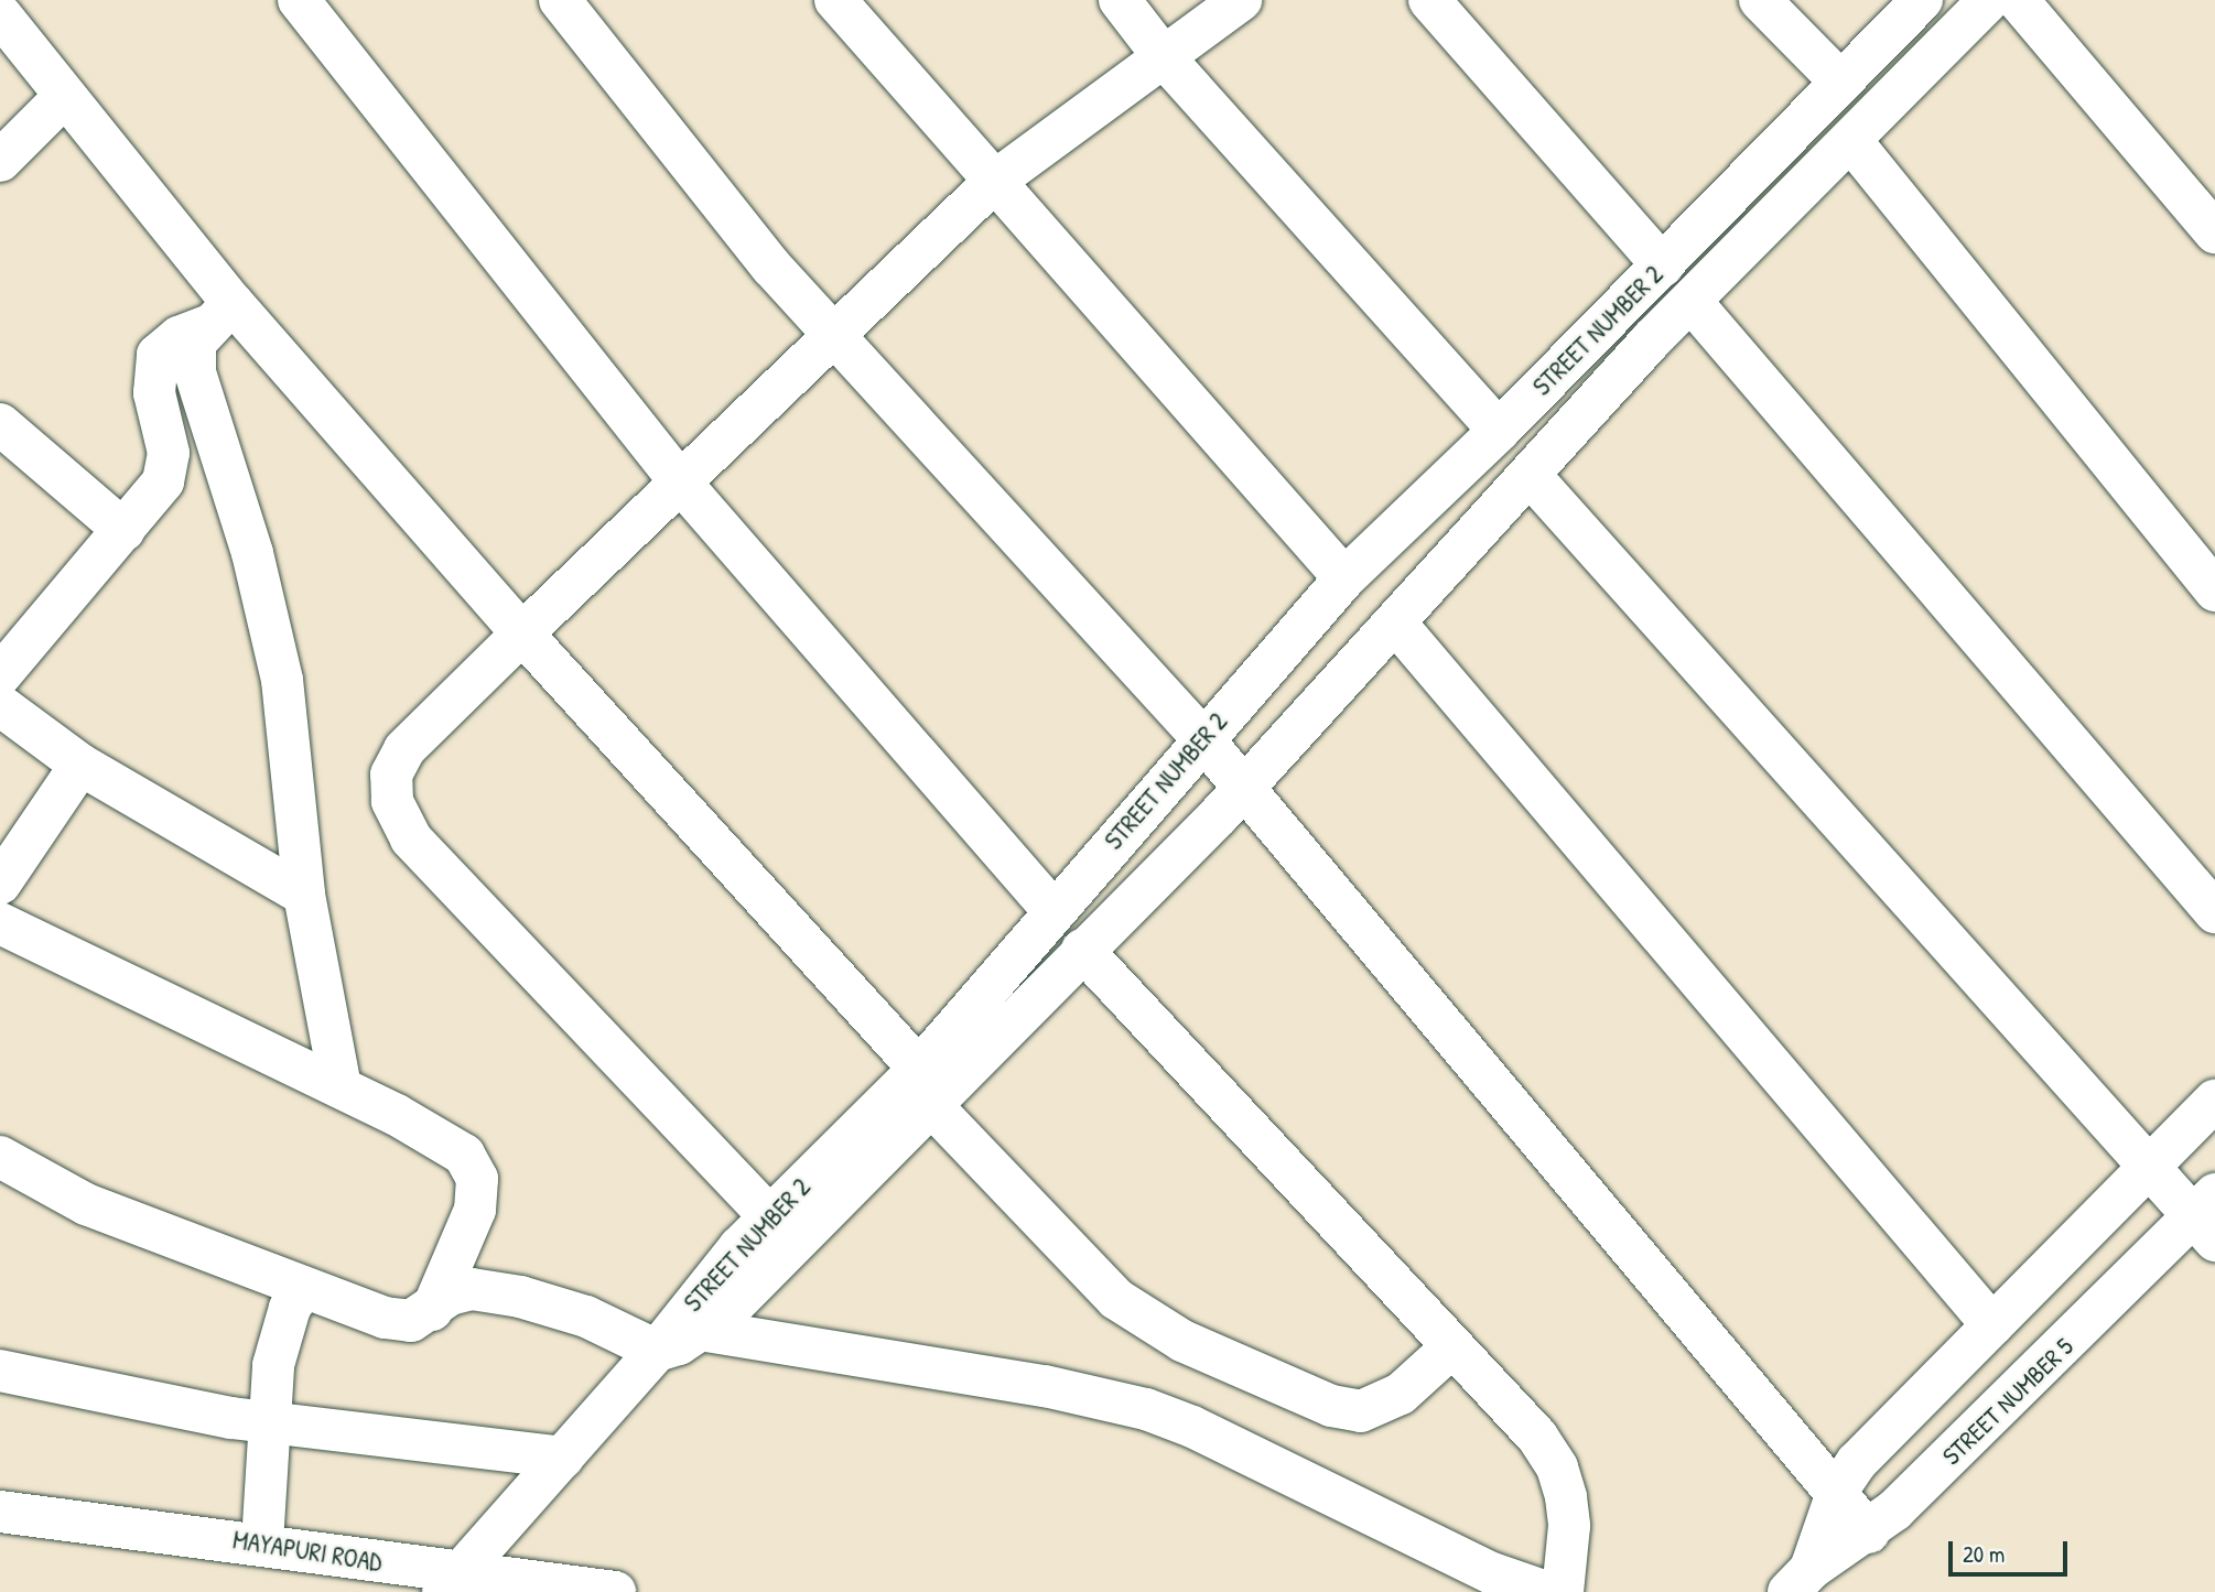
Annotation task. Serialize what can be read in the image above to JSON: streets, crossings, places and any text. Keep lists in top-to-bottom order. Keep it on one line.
{"streets":{"street":["STREET NUMBER 2","STREET NUMBER 5","MAYAPURI ROAD"]},"crossings":[["STREET NUMBER 2","MAYAPURI ROAD"]],"scale_bar":"20 m"}
